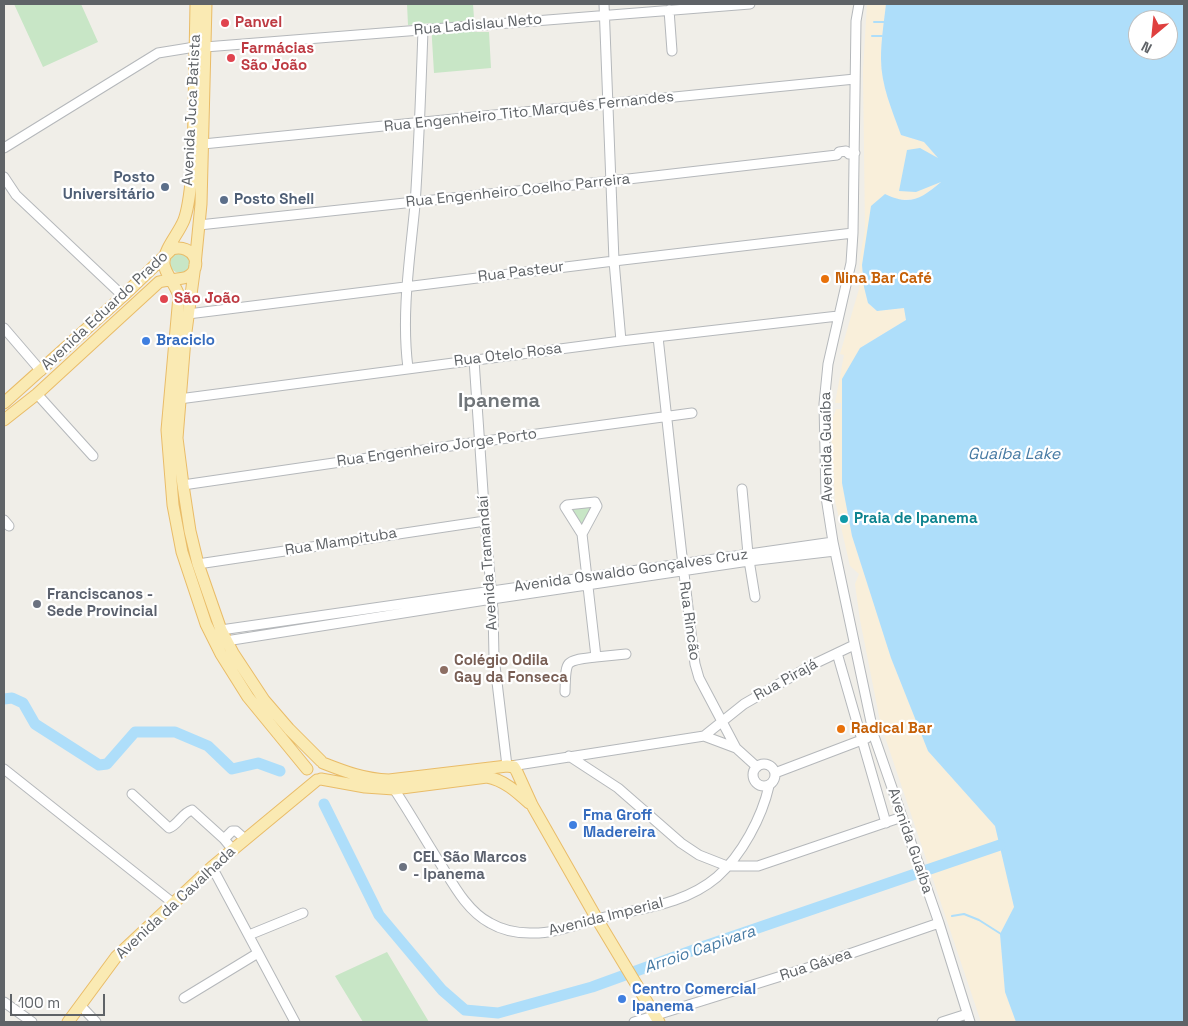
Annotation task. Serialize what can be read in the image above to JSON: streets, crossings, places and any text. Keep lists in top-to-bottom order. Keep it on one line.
{"streets":{"main road":["Avenida Juca Batista","Avenida Eduardo Prado","Avenida Tramandaí","Avenida da Cavalhada"],"street":["Rua Ladislau Neto","Rua Engenheiro Tito Marquês Fernandes","Rua Engenheiro Coelho Parreira","Rua Pasteur","Rua Otelo Rosa","Avenida Guaíba","Rua Engenheiro Jorge Porto","Rua Mampituba","Avenida Oswaldo Gonçalves Cruz","Rua Rincão","Rua Pirajá","Avenida Imperial","Rua Gávea"]},"crossings":[["Rua Ladislau Neto","Avenida Juca Batista"],["Avenida Juca Batista","Rua Engenheiro Tito Marquês Fernandes"],["Avenida Juca Batista","Rua Engenheiro Coelho Parreira"],["Avenida Juca Batista","Rua Pasteur"],["Avenida Juca Batista","Avenida Eduardo Prado"],["Avenida Juca Batista","Rua Otelo Rosa"],["Avenida Juca Batista","Rua Engenheiro Jorge Porto"],["Avenida Juca Batista","Rua Mampituba"],["Avenida Juca Batista","Avenida Oswaldo Gonçalves Cruz"],["Rua Engenheiro Tito Marquês Fernandes","Avenida Guaíba"],["Rua Engenheiro Coelho Parreira","Avenida Guaíba"],["Rua Pasteur","Avenida Guaíba"],["Rua Otelo Rosa","Avenida Guaíba"],["Rua Otelo Rosa","Avenida Tramandaí"],["Rua Otelo Rosa","Rua Rincão"],["Avenida Guaíba","Avenida Oswaldo Gonçalves Cruz"],["Avenida Guaíba","Rua Pirajá"],["Avenida Guaíba","Rua Gávea"],["Rua Engenheiro Jorge Porto","Avenida Tramandaí"],["Rua Engenheiro Jorge Porto","Rua Rincão"],["Rua Mampituba","Avenida Tramandaí"],["Avenida Tramandaí","Avenida Oswaldo Gonçalves Cruz"],["Avenida Tramandaí","Avenida Imperial"],["Avenida Tramandaí","Rua Gávea"],["Avenida Oswaldo Gonçalves Cruz","Rua Rincão"],["Rua Rincão","Rua Pirajá"],["Rua Rincão","Avenida Imperial"]],"districts":["Ipanema"],"water":["Guaíba Lake","Arroio Capivara"],"places":["Panvel","Farmácias São João","Posto Universitário","Posto Shell","Nina Bar Café","São João","Braciclo","Praia de Ipanema","Franciscanos - Sede Provincial","Colégio Odila Gay da Fonseca","Radical Bar","Fma Groff Madereira","CEL São Marcos - Ipanema","Centro Comercial Ipanema"],"scale_bar":"100 m","north":"bottom left"}
